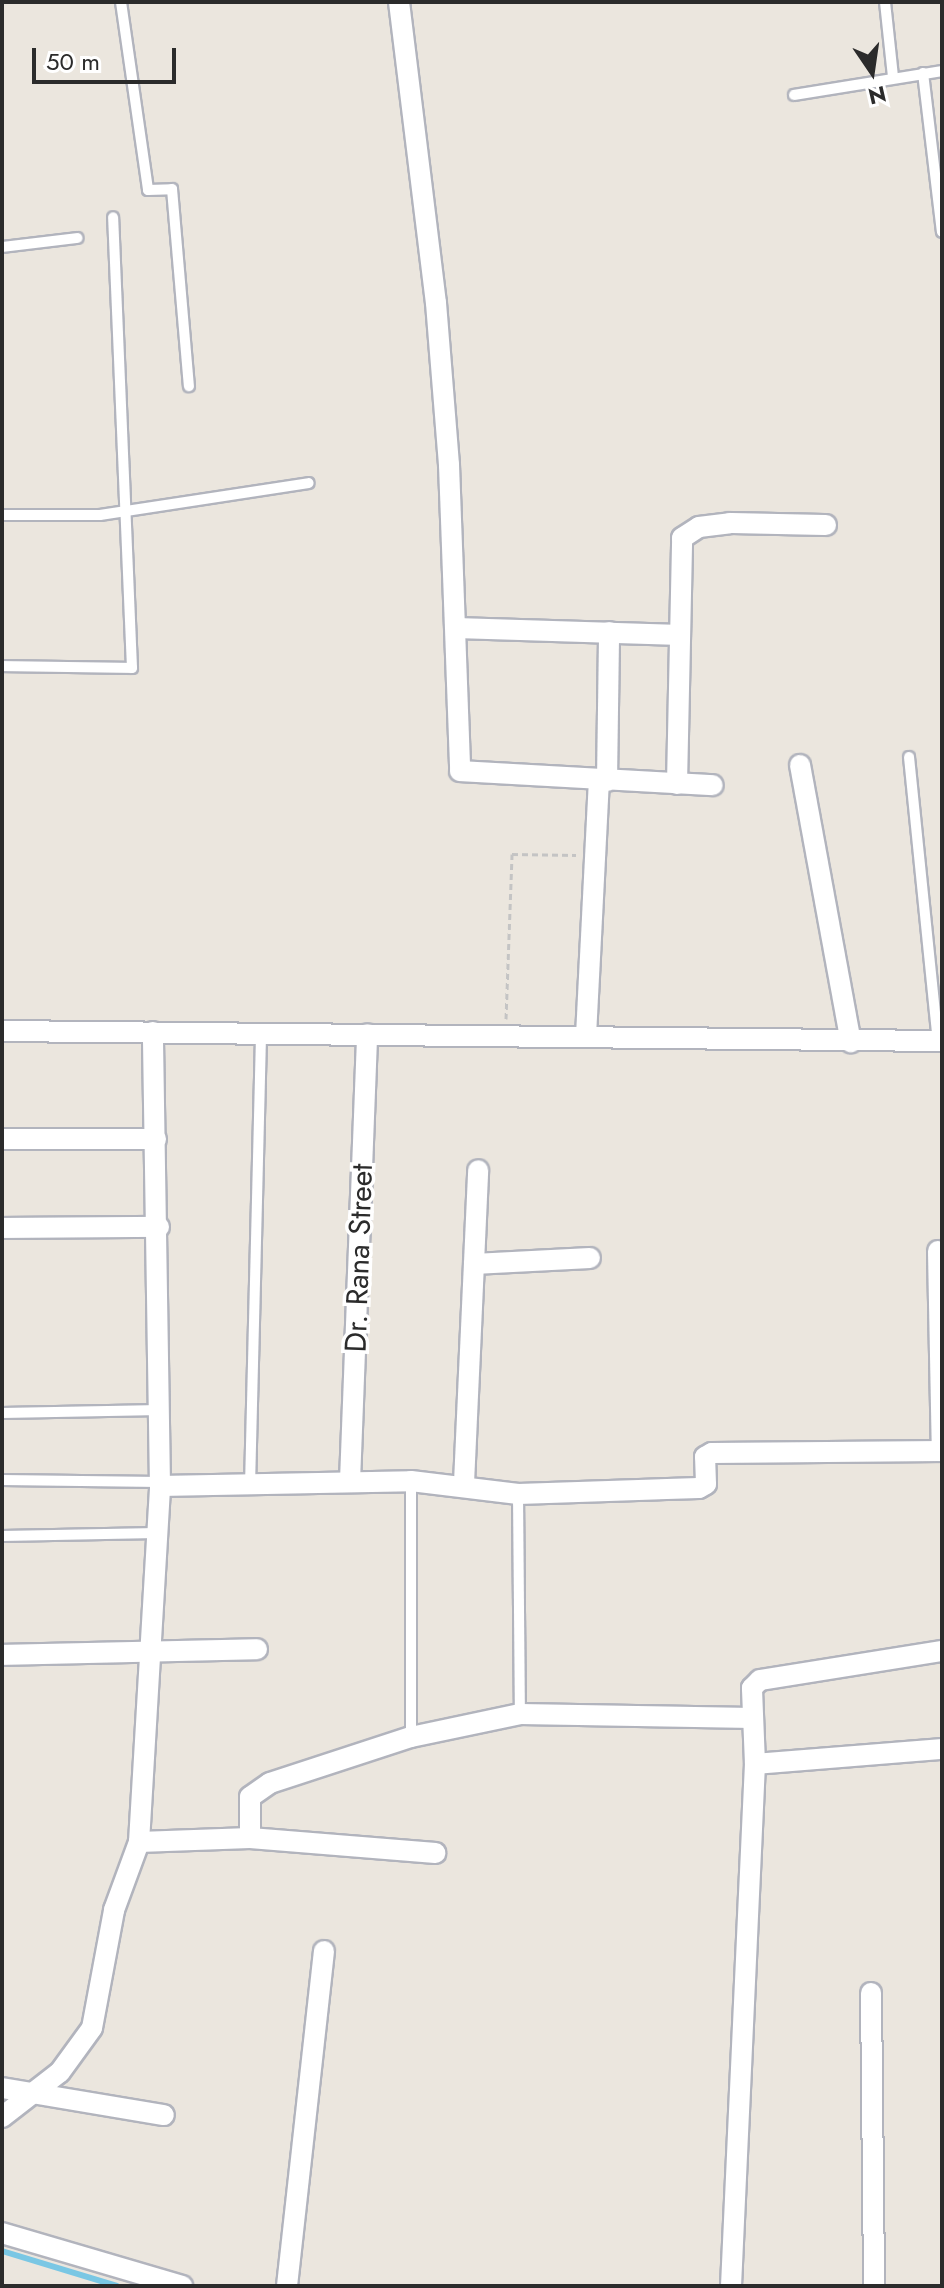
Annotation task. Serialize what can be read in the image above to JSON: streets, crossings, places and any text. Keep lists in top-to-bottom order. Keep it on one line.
{"streets":{"street":["Dr. Rana Street"]},"scale_bar":"50 m","north":"bottom"}
